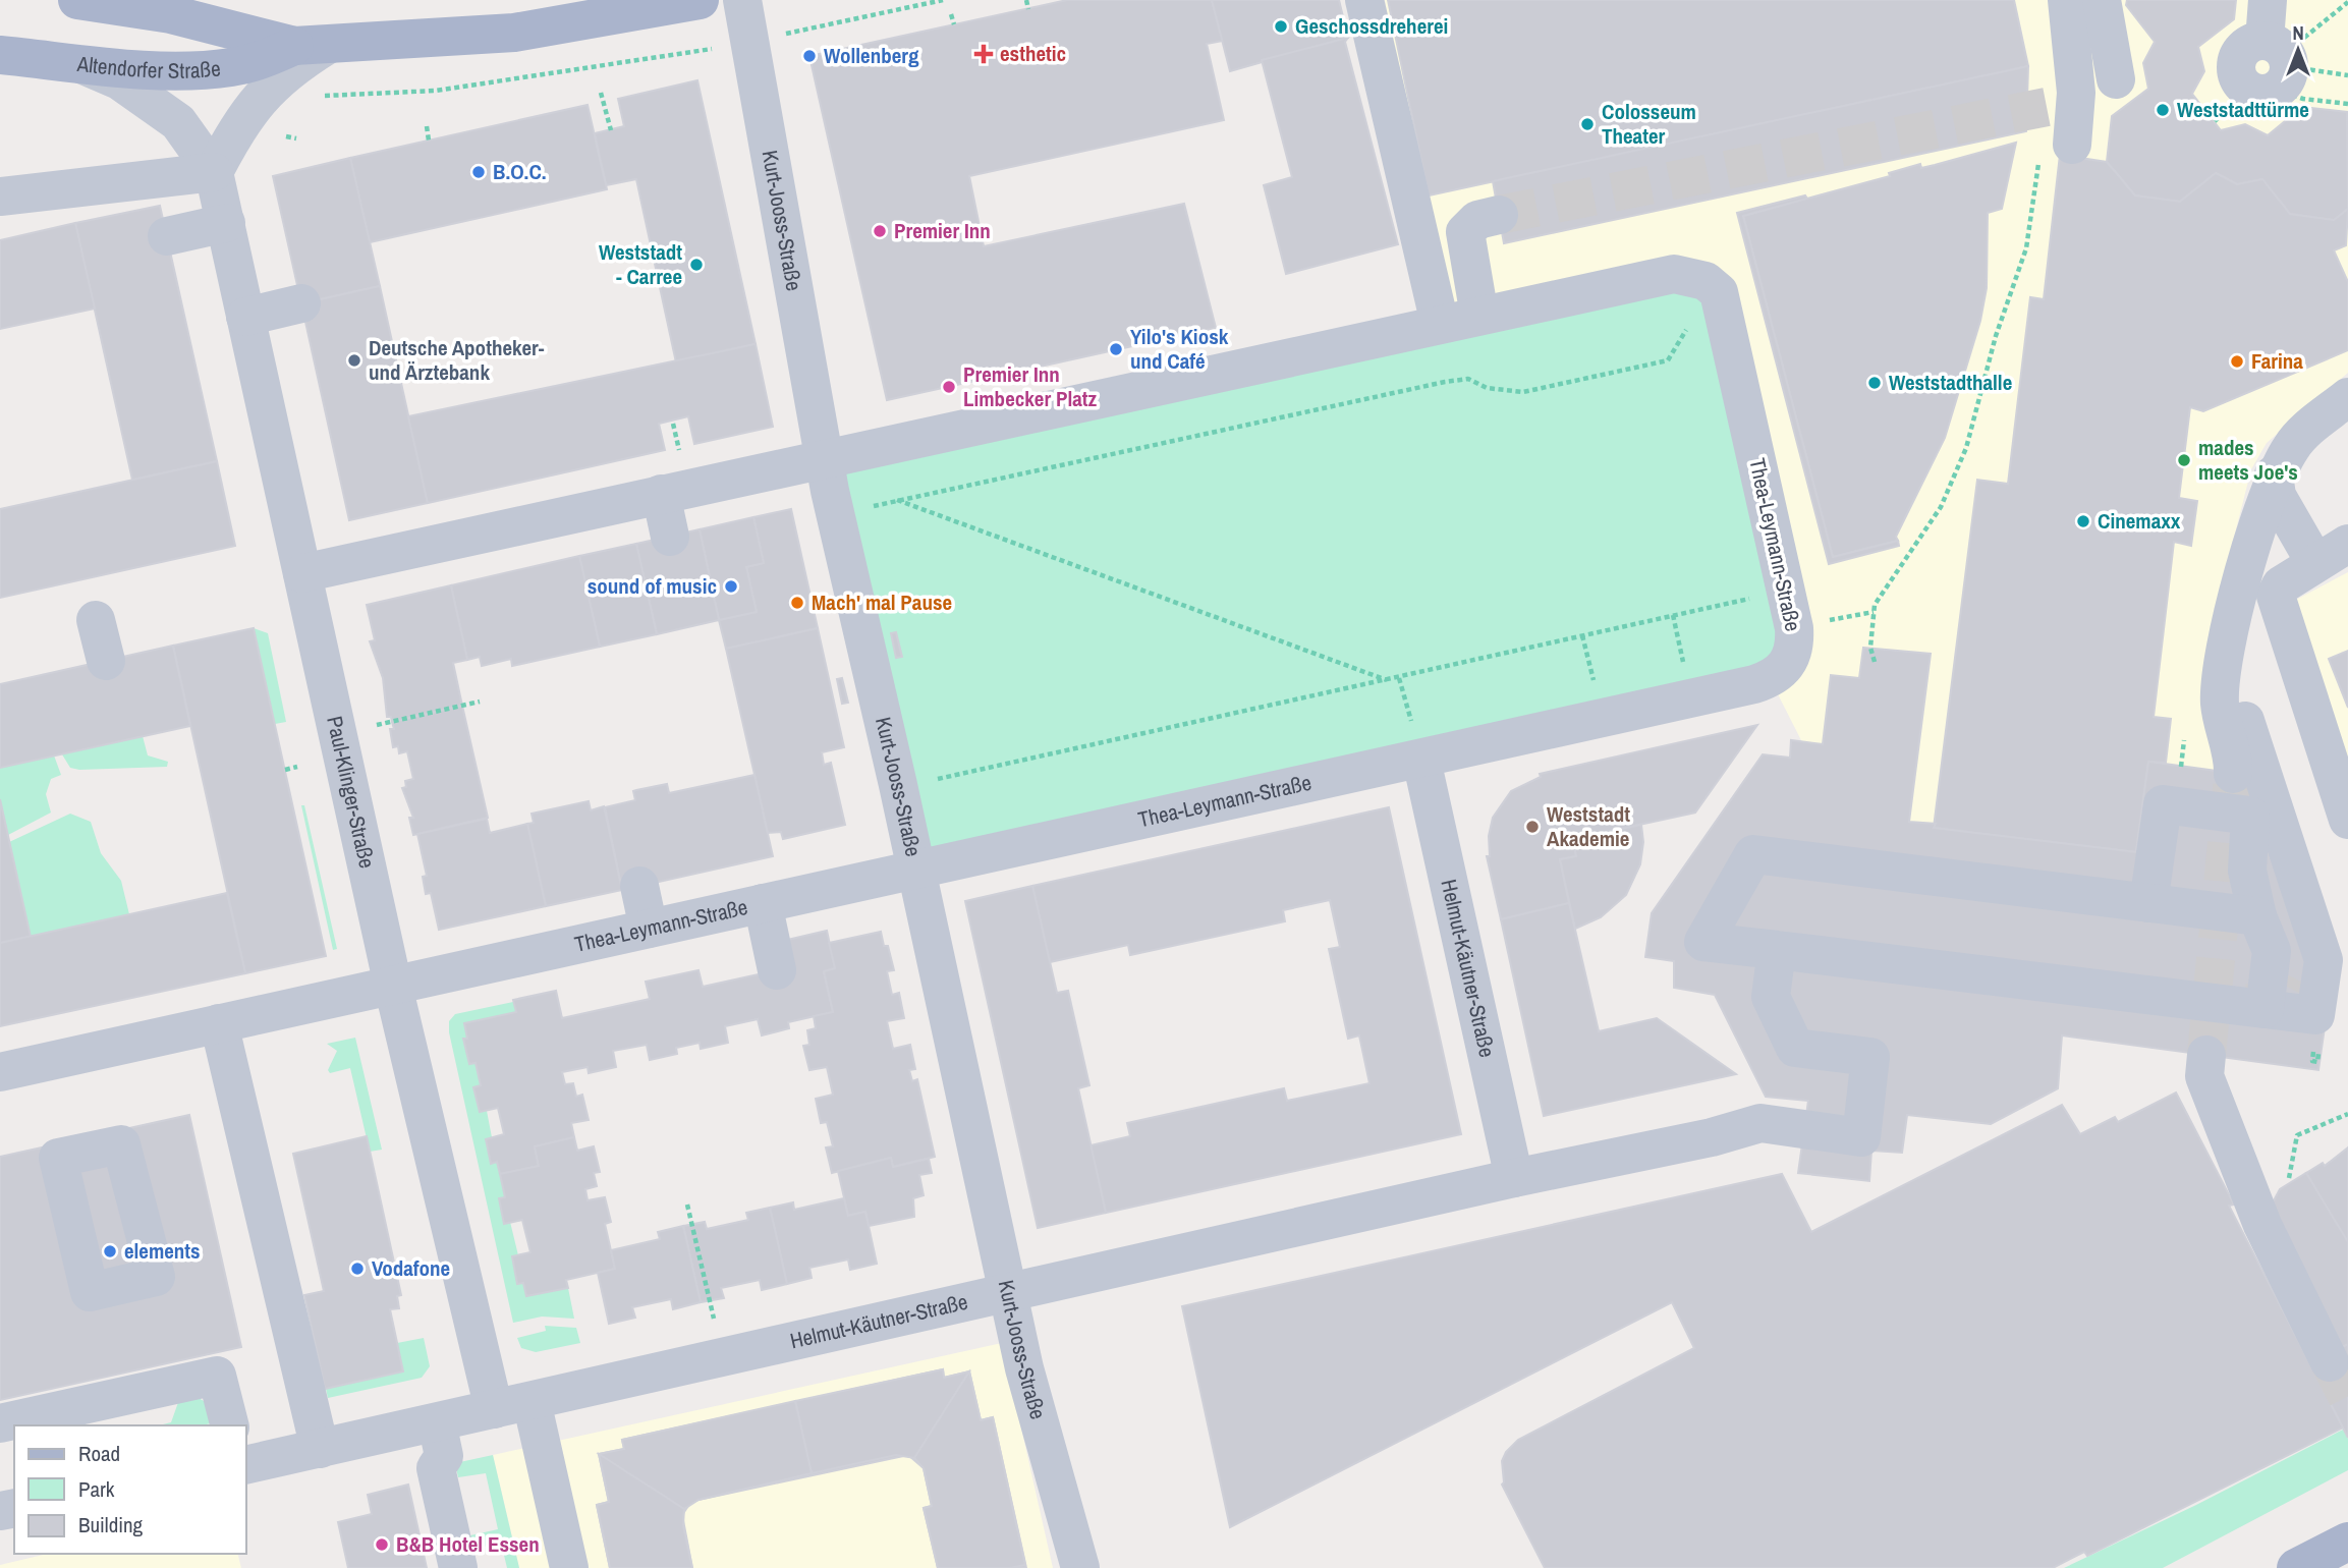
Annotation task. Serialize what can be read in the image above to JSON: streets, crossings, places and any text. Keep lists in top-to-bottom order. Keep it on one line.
{"streets":{"main road":["Altendorfer Straße"],"street":["Kurt-Jooss-Straße","Thea-Leymann-Straße","Paul-Klinger-Straße","Helmut-Käutner-Straße"]},"crossings":[["Altendorfer Straße","Paul-Klinger-Straße"],["Kurt-Jooss-Straße","Thea-Leymann-Straße"],["Kurt-Jooss-Straße","Helmut-Käutner-Straße"],["Thea-Leymann-Straße","Paul-Klinger-Straße"],["Thea-Leymann-Straße","Helmut-Käutner-Straße"],["Paul-Klinger-Straße","Helmut-Käutner-Straße"]],"places":{"other":["Geschossdreherei","Wollenberg","Weststadttürme","Colosseum Theater","B.O.C.","Premier Inn","Weststadt - Carree","Yilo's Kiosk und Café","Deutsche Apotheker- und Ärztebank","Farina","Weststadthalle","Premier Inn Limbecker Platz","mades meets Joe's","Cinemaxx","sound of music","Mach' mal Pause","Weststadt Akademie","elements","Vodafone","B&B Hotel Essen"],"health":["esthetic"]},"legend":["Road","Park","Building"],"north":"top"}
